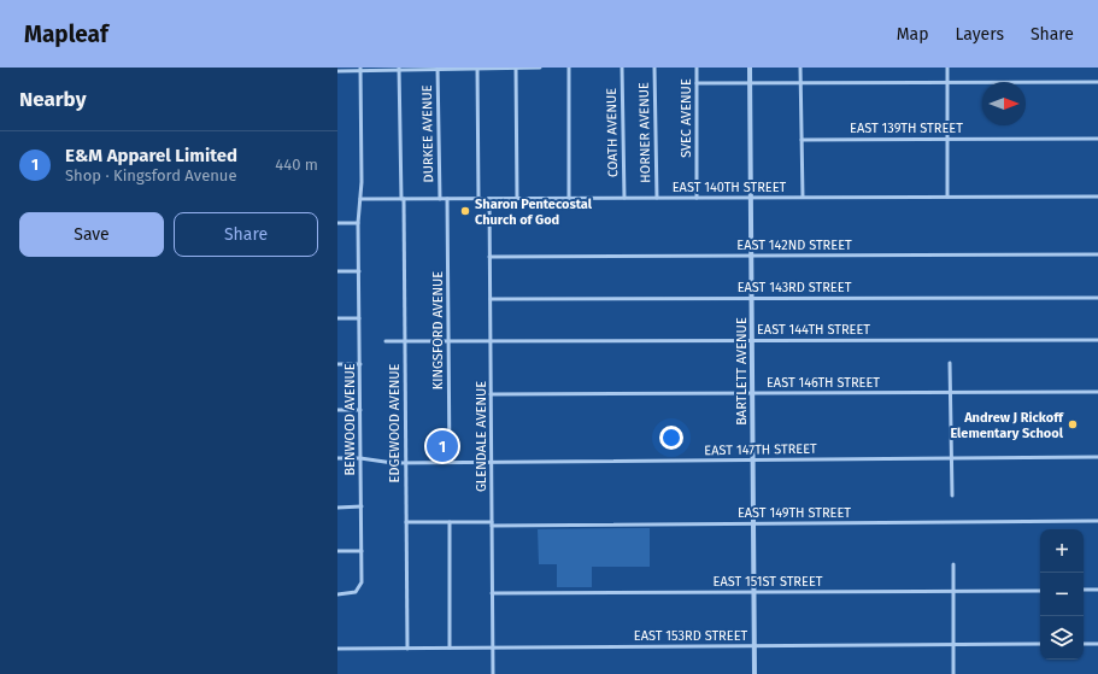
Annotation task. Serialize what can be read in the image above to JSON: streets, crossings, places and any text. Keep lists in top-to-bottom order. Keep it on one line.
{"streets":{"street":["SVEC AVENUE","EAST 139TH STREET","COATH AVENUE","HORNER AVENUE","DURKEE AVENUE","EAST 140TH STREET","EAST 142ND STREET","EAST 143RD STREET","EAST 144TH STREET","KINGSFORD AVENUE","BARTLETT AVENUE","EAST 146TH STREET","BENWOOD AVENUE","EDGEWOOD AVENUE","GLENDALE AVENUE","EAST 147TH STREET","EAST 149TH STREET","EAST 151ST STREET","EAST 153RD STREET"]},"crossings":[["SVEC AVENUE","EAST 140TH STREET"],["COATH AVENUE","EAST 140TH STREET"],["HORNER AVENUE","EAST 140TH STREET"],["DURKEE AVENUE","EAST 140TH STREET"],["EAST 140TH STREET","KINGSFORD AVENUE"],["EAST 140TH STREET","BARTLETT AVENUE"],["EAST 140TH STREET","BENWOOD AVENUE"],["EAST 140TH STREET","EDGEWOOD AVENUE"],["EAST 140TH STREET","GLENDALE AVENUE"],["EAST 142ND STREET","BARTLETT AVENUE"],["EAST 142ND STREET","GLENDALE AVENUE"],["EAST 143RD STREET","BARTLETT AVENUE"],["EAST 143RD STREET","GLENDALE AVENUE"],["EAST 144TH STREET","KINGSFORD AVENUE"],["EAST 144TH STREET","BARTLETT AVENUE"],["EAST 144TH STREET","EDGEWOOD AVENUE"],["EAST 144TH STREET","GLENDALE AVENUE"],["KINGSFORD AVENUE","EAST 147TH STREET"],["BARTLETT AVENUE","EAST 146TH STREET"],["BARTLETT AVENUE","EAST 147TH STREET"],["BARTLETT AVENUE","EAST 149TH STREET"],["BARTLETT AVENUE","EAST 151ST STREET"],["BARTLETT AVENUE","EAST 153RD STREET"],["EAST 146TH STREET","GLENDALE AVENUE"],["BENWOOD AVENUE","EAST 147TH STREET"],["EDGEWOOD AVENUE","EAST 147TH STREET"],["EDGEWOOD AVENUE","EAST 149TH STREET"],["EDGEWOOD AVENUE","EAST 153RD STREET"],["GLENDALE AVENUE","EAST 147TH STREET"],["GLENDALE AVENUE","EAST 149TH STREET"],["GLENDALE AVENUE","EAST 151ST STREET"],["GLENDALE AVENUE","EAST 153RD STREET"]],"places":["Sharon Pentecostal Church of God","Andrew J Rickoff Elementary School"],"north":"right","page":{"header":"Mapleaf","nav":["Map","Layers","Share"],"heading":"Nearby","list":[{"mark":"1","name":"E&M Apparel Limited","note":"Shop · Kingsford Avenue","value":"440 m"}],"buttons":["Save","Share"],"pins":"1","map_buttons":["+","−"]}}
